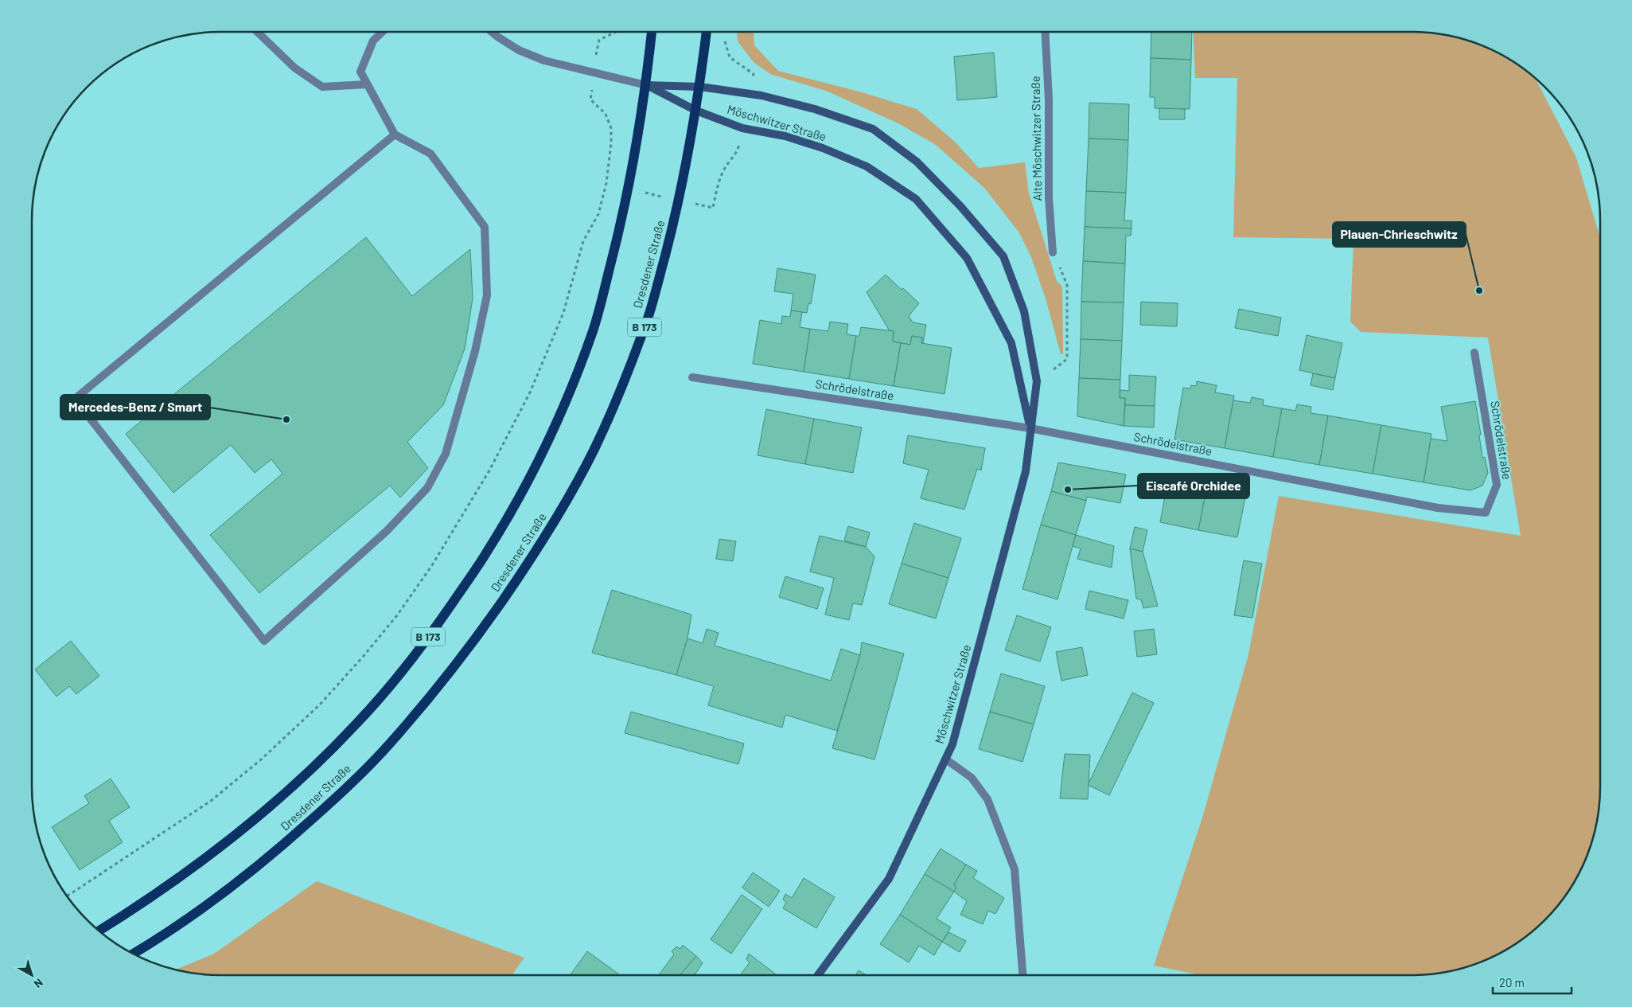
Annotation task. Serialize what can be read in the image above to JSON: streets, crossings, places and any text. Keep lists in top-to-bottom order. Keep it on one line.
{"streets":{"main road":["Möschwitzer Straße","Dresdener Straße","B 173"],"street":["Alte Möschwitzer Straße","Schrödelstraße"]},"crossings":[["Möschwitzer Straße","Dresdener Straße"],["Möschwitzer Straße","B 173"],["Möschwitzer Straße","Schrödelstraße"]],"places":["Plauen-Chrieschwitz","Mercedes-Benz / Smart","Eiscafé Orchidee"],"scale_bar":"20 m","north":"bottom right"}
